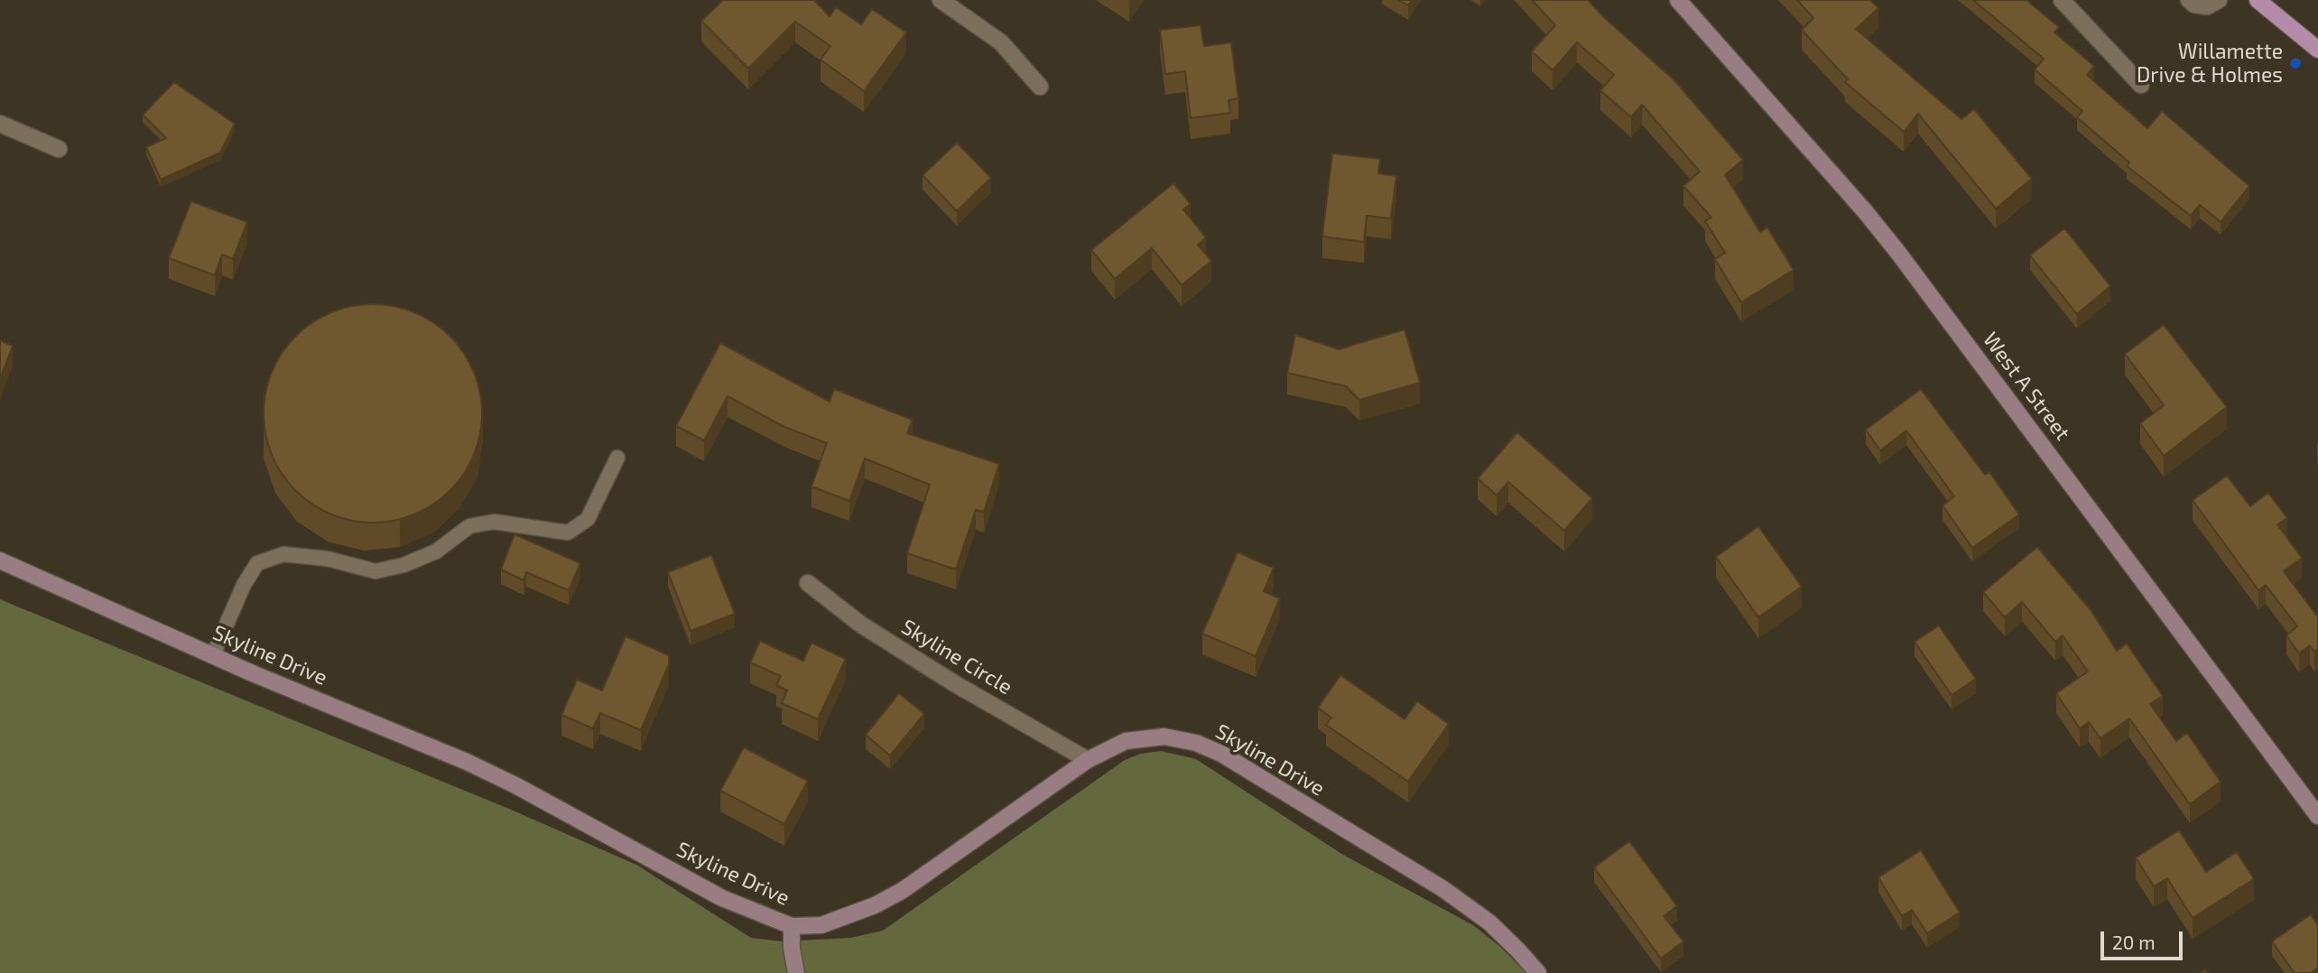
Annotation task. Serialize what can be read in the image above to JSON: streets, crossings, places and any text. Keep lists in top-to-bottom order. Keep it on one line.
{"streets":{"street":["West A Street","Skyline Drive","Skyline Circle"]},"crossings":[["Skyline Drive","Skyline Circle"]],"places":["Willamette Drive & Holmes"],"scale_bar":"20 m"}
